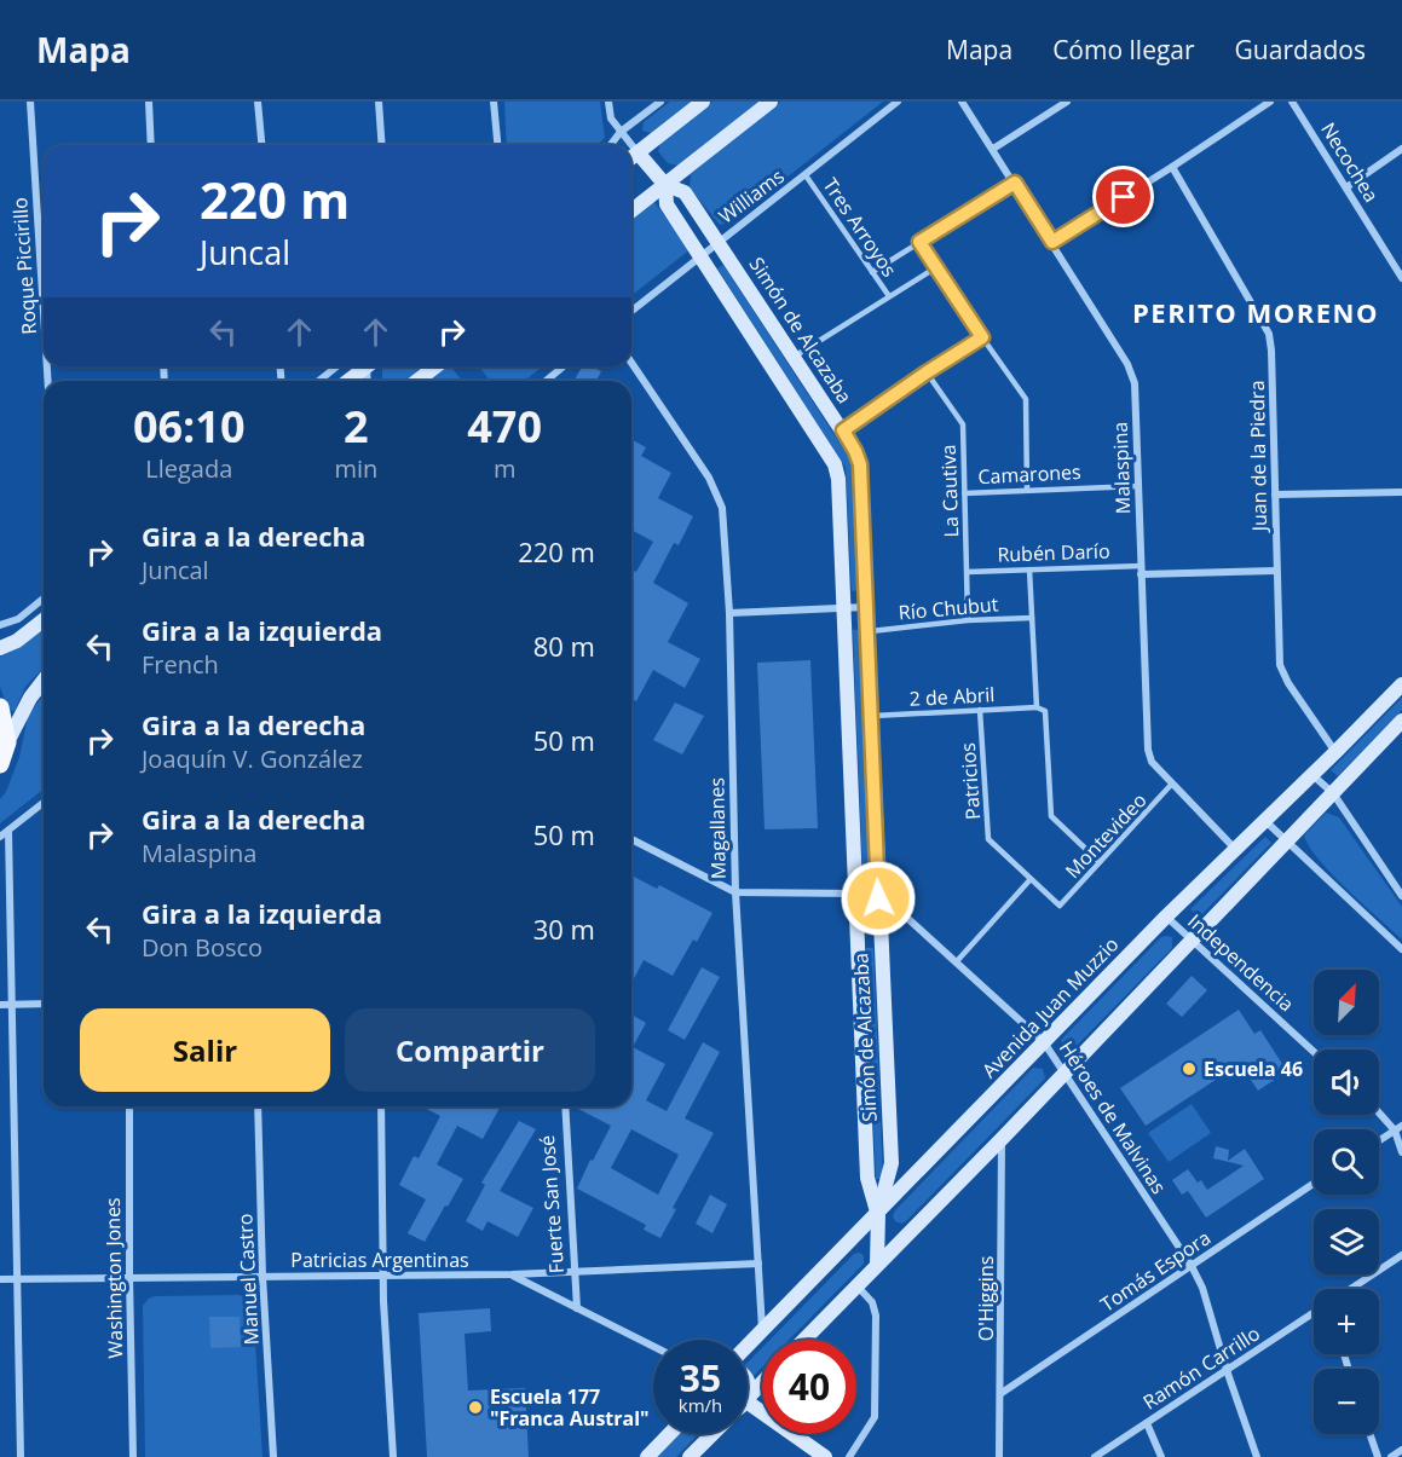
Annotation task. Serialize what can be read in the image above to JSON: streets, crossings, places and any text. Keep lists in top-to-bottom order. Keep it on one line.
{"streets":{"street":["Necochea","Williams","Roque Piccirillo","Simón de Alcazaba","Juan de la Piedra","Malaspina","Rubén Darío","Magallanes","Independencia","Avenida Juan Muzzio","Héroes de Malvinas","Fuerte San José","Patricias Argentinas","Tomás Espora","Washington Jones","Manuel Castro","O'Higgins","Ramón Carrillo"],"lane":["Tres Arroyos","Camarones","La Cautiva","Río Chubut","2 de Abril","Patricios","Montevideo"]},"crossings":[["Williams","Tres Arroyos"],["Williams","Simón de Alcazaba"],["Simón de Alcazaba","Río Chubut"],["Simón de Alcazaba","2 de Abril"],["Simón de Alcazaba","Avenida Juan Muzzio"],["Simón de Alcazaba","Héroes de Malvinas"],["Juan de la Piedra","Rubén Darío"],["Juan de la Piedra","Avenida Juan Muzzio"],["Malaspina","Camarones"],["Malaspina","Rubén Darío"],["Malaspina","Montevideo"],["Malaspina","Avenida Juan Muzzio"],["Camarones","La Cautiva"],["La Cautiva","Rubén Darío"],["La Cautiva","Río Chubut"],["2 de Abril","Patricios"],["Patricios","Montevideo"],["Magallanes","Avenida Juan Muzzio"],["Magallanes","Héroes de Malvinas"],["Magallanes","Patricias Argentinas"],["Independencia","Avenida Juan Muzzio"],["Avenida Juan Muzzio","Héroes de Malvinas"],["Héroes de Malvinas","Tomás Espora"],["Héroes de Malvinas","Ramón Carrillo"],["Fuerte San José","Patricias Argentinas"],["Patricias Argentinas","Washington Jones"],["Patricias Argentinas","Manuel Castro"],["Tomás Espora","O'Higgins"]],"districts":["PERITO MORENO"],"places":["Escuela 46","Escuela 177 \"Franca Austral\""],"north":"top right","page":{"header":"Mapa","nav":["Mapa","Cómo llegar","Guardados"],"turn":["220 m","Juncal"],"eta":["06:10","Llegada","2","min","470","m"],"list":[{"name":"Gira a la derecha","note":"Juncal","value":"220 m"},{"name":"Gira a la izquierda","note":"French","value":"80 m"},{"name":"Gira a la derecha","note":"Joaquín V. González","value":"50 m"},{"name":"Gira a la derecha","note":"Malaspina","value":"50 m"},{"name":"Gira a la izquierda","note":"Don Bosco","value":"30 m"}],"map_buttons":["+","−"],"buttons":["Salir","Compartir"],"speed":"35 km/h","limit":"40"}}
